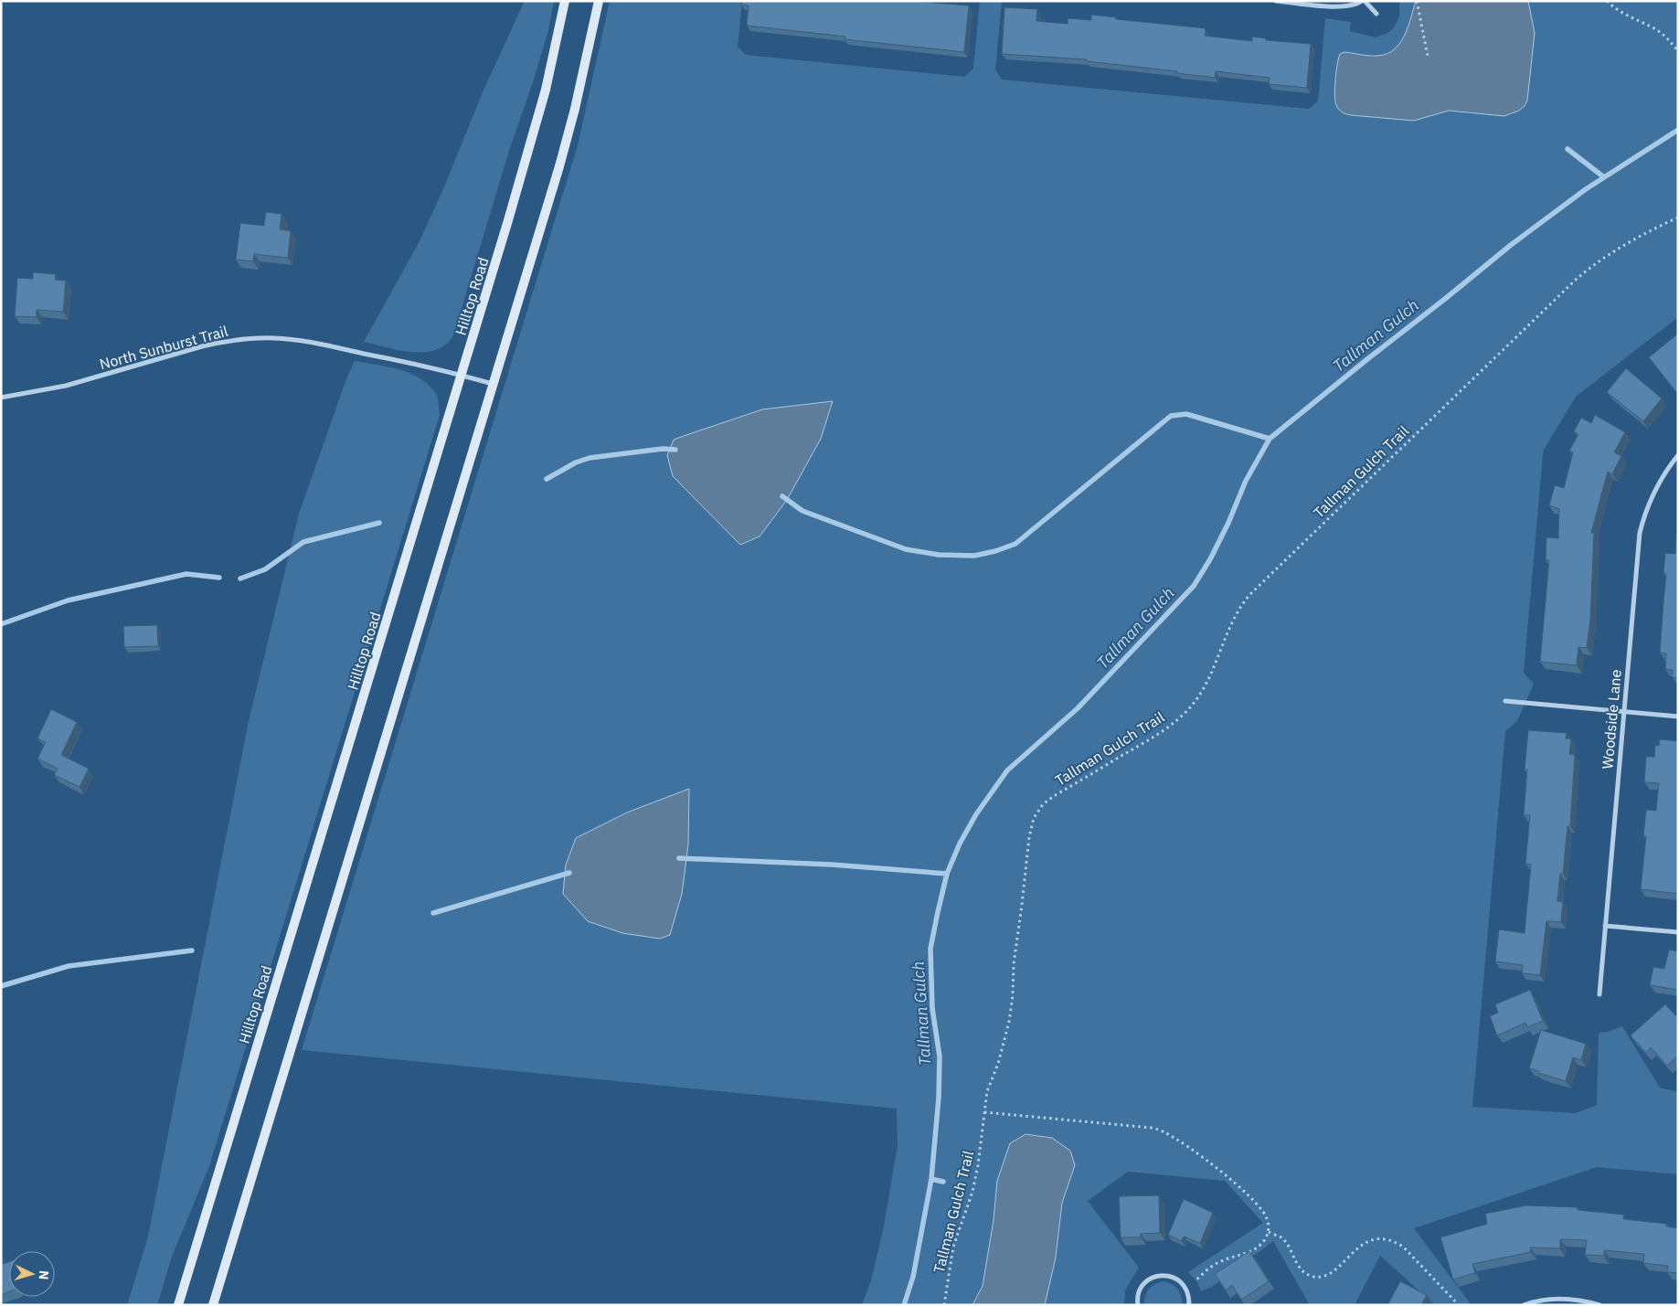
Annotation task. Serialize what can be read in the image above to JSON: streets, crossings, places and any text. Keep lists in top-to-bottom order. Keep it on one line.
{"streets":{"main road":["Hilltop Road"],"street":["North Sunburst Trail","Woodside Lane"],"path":["Tallman Gulch Trail"]},"crossings":[["Hilltop Road","North Sunburst Trail"]],"water":["Tallman Gulch"],"north":"right"}
